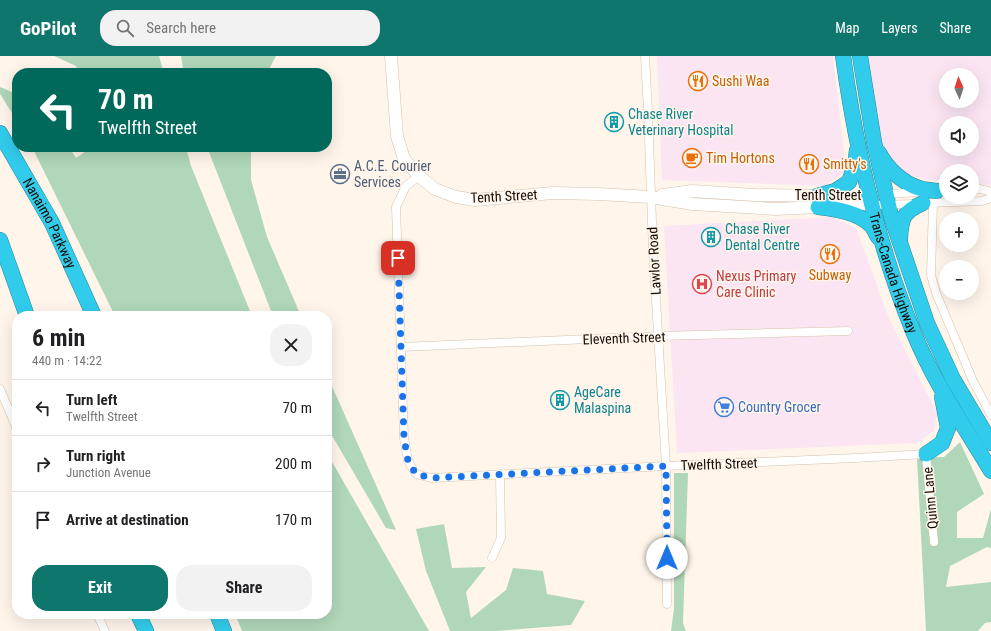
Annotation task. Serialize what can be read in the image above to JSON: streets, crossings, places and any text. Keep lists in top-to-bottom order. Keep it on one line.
{"streets":{"highway":["Nanaimo Parkway","Trans-Canada Highway"],"street":["Tenth Street","Lawlor Road","Eleventh Street","Twelfth Street","Quinn Lane"]},"crossings":[["Tenth Street","Lawlor Road"],["Tenth Street","Trans-Canada Highway"],["Lawlor Road","Eleventh Street"],["Lawlor Road","Twelfth Street"],["Eleventh Street","Twelfth Street"],["Twelfth Street","Quinn Lane"]],"places":{"restaurant":["Sushi Waa","Smitty's","Subway"],"building":["Chase River Veterinary Hospital","Chase River Dental Centre","AgeCare Malaspina"],"cafe":["Tim Hortons"],"office":["A.C.E. Courier Services"],"hospital":["Nexus Primary Care Clinic"],"supermarket":["Country Grocer"]},"north":"top","page":{"header":"GoPilot","search":"Search here","nav":["Map","Layers","Share"],"map_buttons":["+","−"],"turn":["70 m","Twelfth Street"],"heading":["6 min","440 m · 14:22"],"list":[{"name":"Turn left","note":"Twelfth Street","value":"70 m"},{"name":"Turn right","note":"Junction Avenue","value":"200 m"},{"name":"Arrive at destination","value":"170 m"}],"buttons":["Exit","Share"]}}
